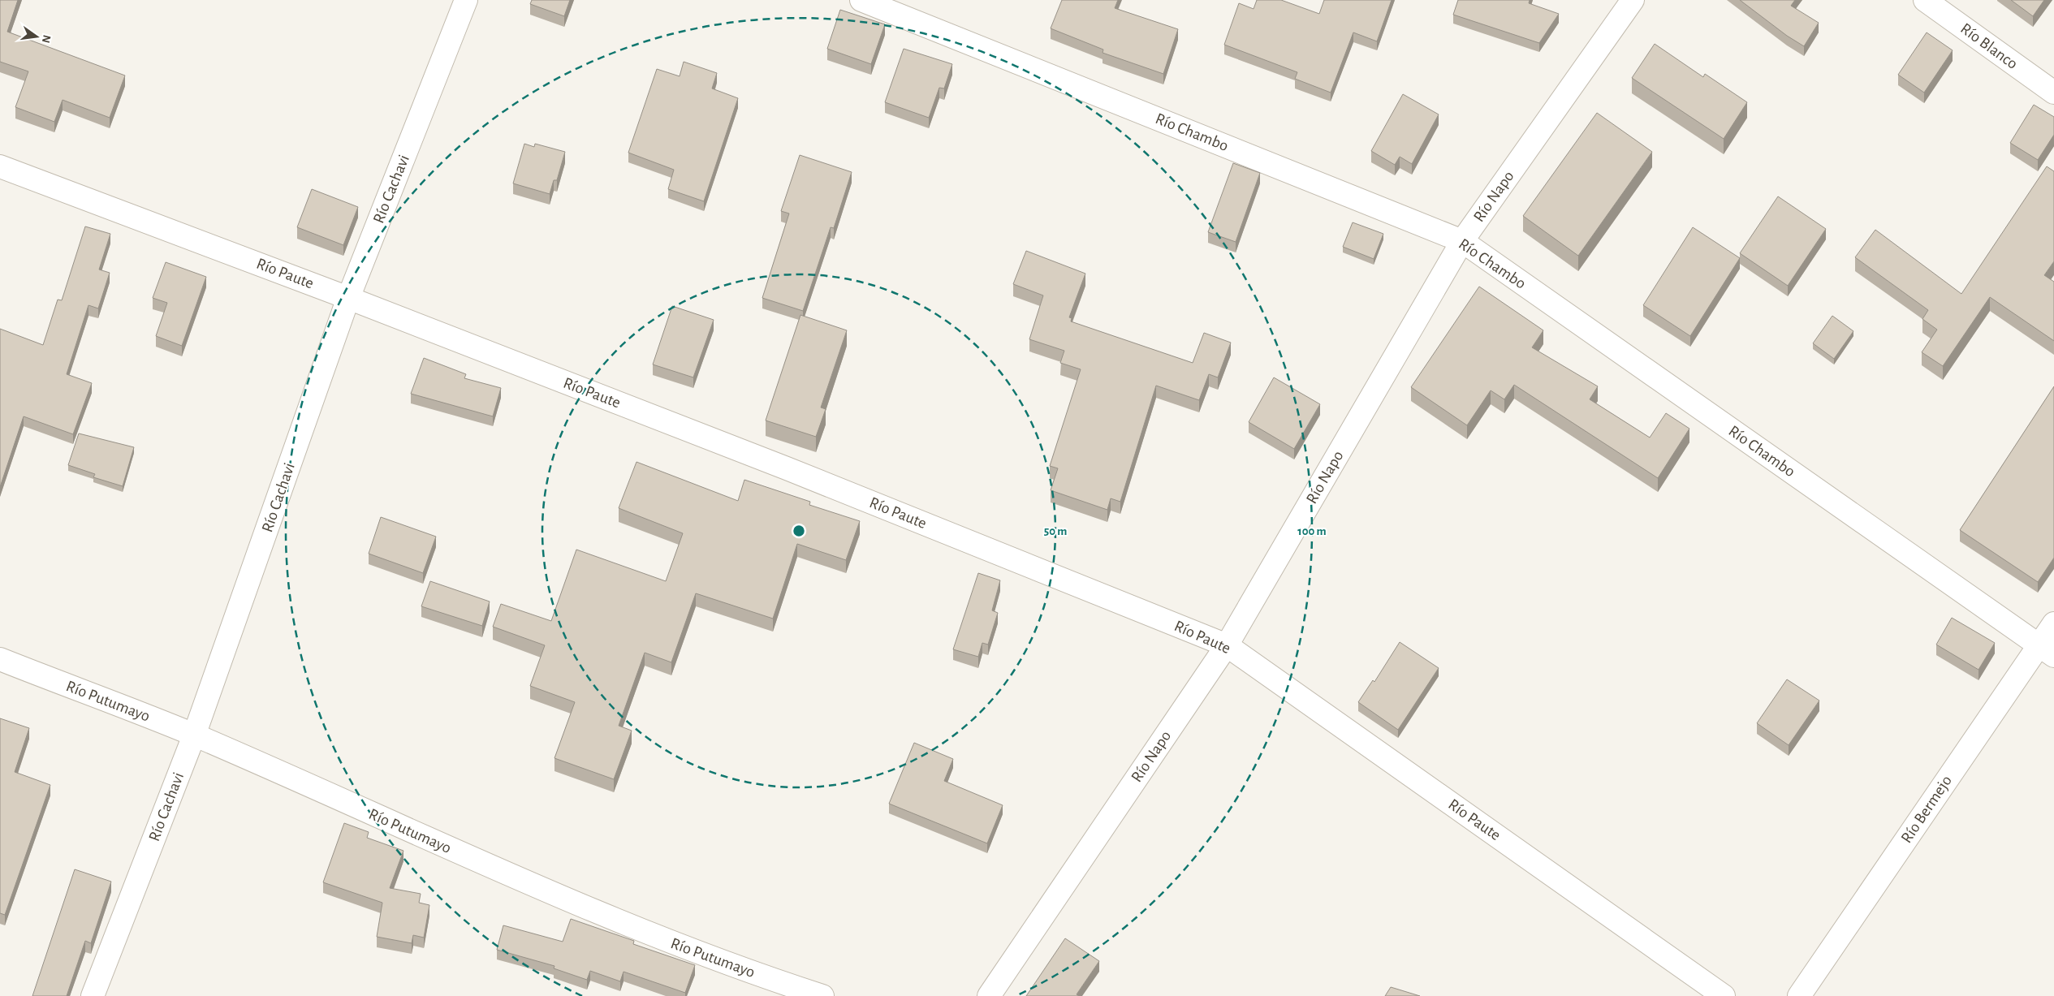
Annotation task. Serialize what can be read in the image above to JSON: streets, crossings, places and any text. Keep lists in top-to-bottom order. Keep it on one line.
{"streets":{"street":["Río Blanco","Río Chambo","Río Cachavi","Río Napo","Río Paute","Río Putumayo","Río Bermejo"]},"crossings":[["Río Chambo","Río Napo"],["Río Chambo","Río Bermejo"],["Río Cachavi","Río Paute"],["Río Cachavi","Río Putumayo"],["Río Napo","Río Paute"]],"north":"right","rings":["50 m","100 m"]}
